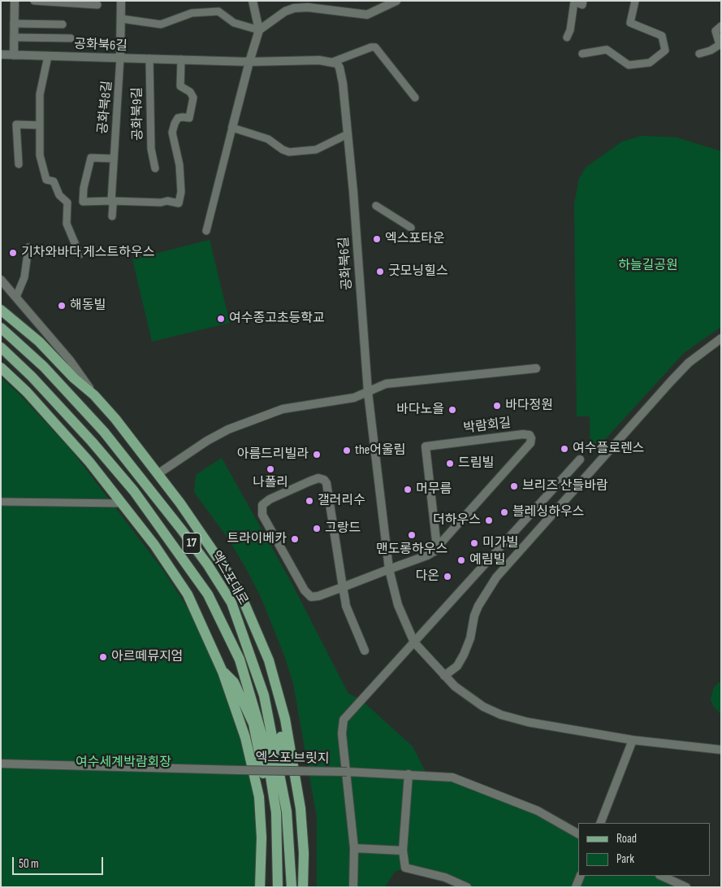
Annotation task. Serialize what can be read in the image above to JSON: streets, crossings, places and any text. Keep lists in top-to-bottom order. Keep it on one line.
{"streets":{"main road":["17","엑스포대로"],"street":["공화북6길","박람회길","엑스포 브릿지"],"lane":["공화북8길","공화북9길"]},"crossings":[["공화북6길","공화북8길"],["공화북6길","공화북9길"]],"parks":["하늘길공원","여수세계박람회장"],"places":["엑스포타운","기차와바다 게스트하우스","굿모닝힐스","해동빌","여수종고초등학교","바다정원","바다노을","여수플로렌스","the어울림","아름드리빌라","드림빌","나폴리","브리즈 산들바람","머무름","갤러리수","블레싱하우스","더하우스","그랑드","맨도롱하우스","트라이베카","미가빌","예림빌","다온","아르떼뮤지엄"],"legend":["Road","Park"],"scale_bar":"50 m"}
